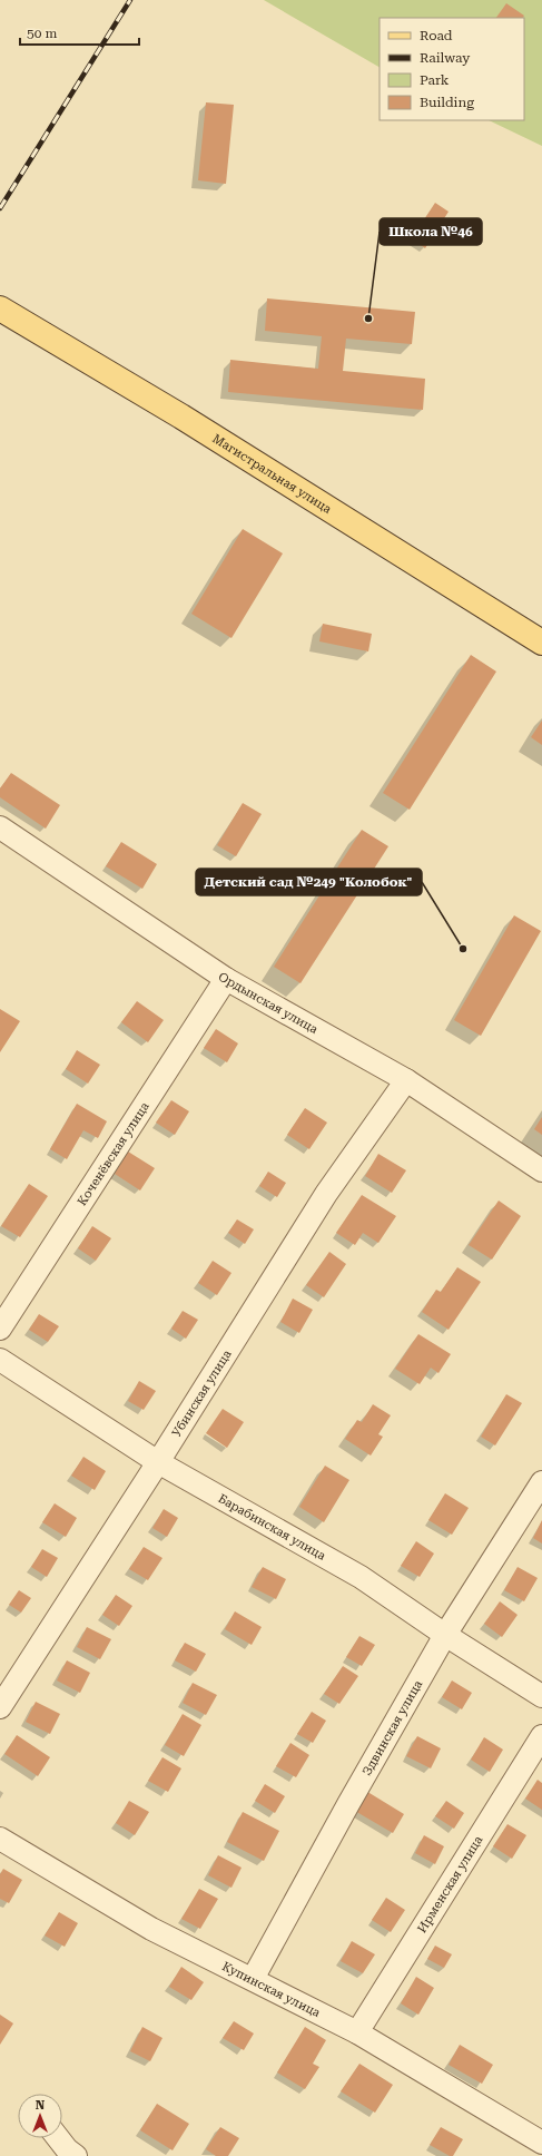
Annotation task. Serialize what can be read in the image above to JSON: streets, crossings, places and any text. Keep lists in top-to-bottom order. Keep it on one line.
{"streets":{"main road":["Магистральная улица"],"street":["Ордынская улица","Коченёвская улица","Убинская улица","Барабинская улица","Здвинская улица","Ирменская улица","Купинская улица"]},"crossings":[["Ордынская улица","Коченёвская улица"],["Ордынская улица","Убинская улица"],["Убинская улица","Барабинская улица"],["Барабинская улица","Здвинская улица"],["Здвинская улица","Купинская улица"],["Ирменская улица","Купинская улица"]],"places":["Школа №46","Детский сад №249 \"Колобок\""],"legend":["Road","Railway","Park","Building"],"scale_bar":"50 m","north":"top"}
